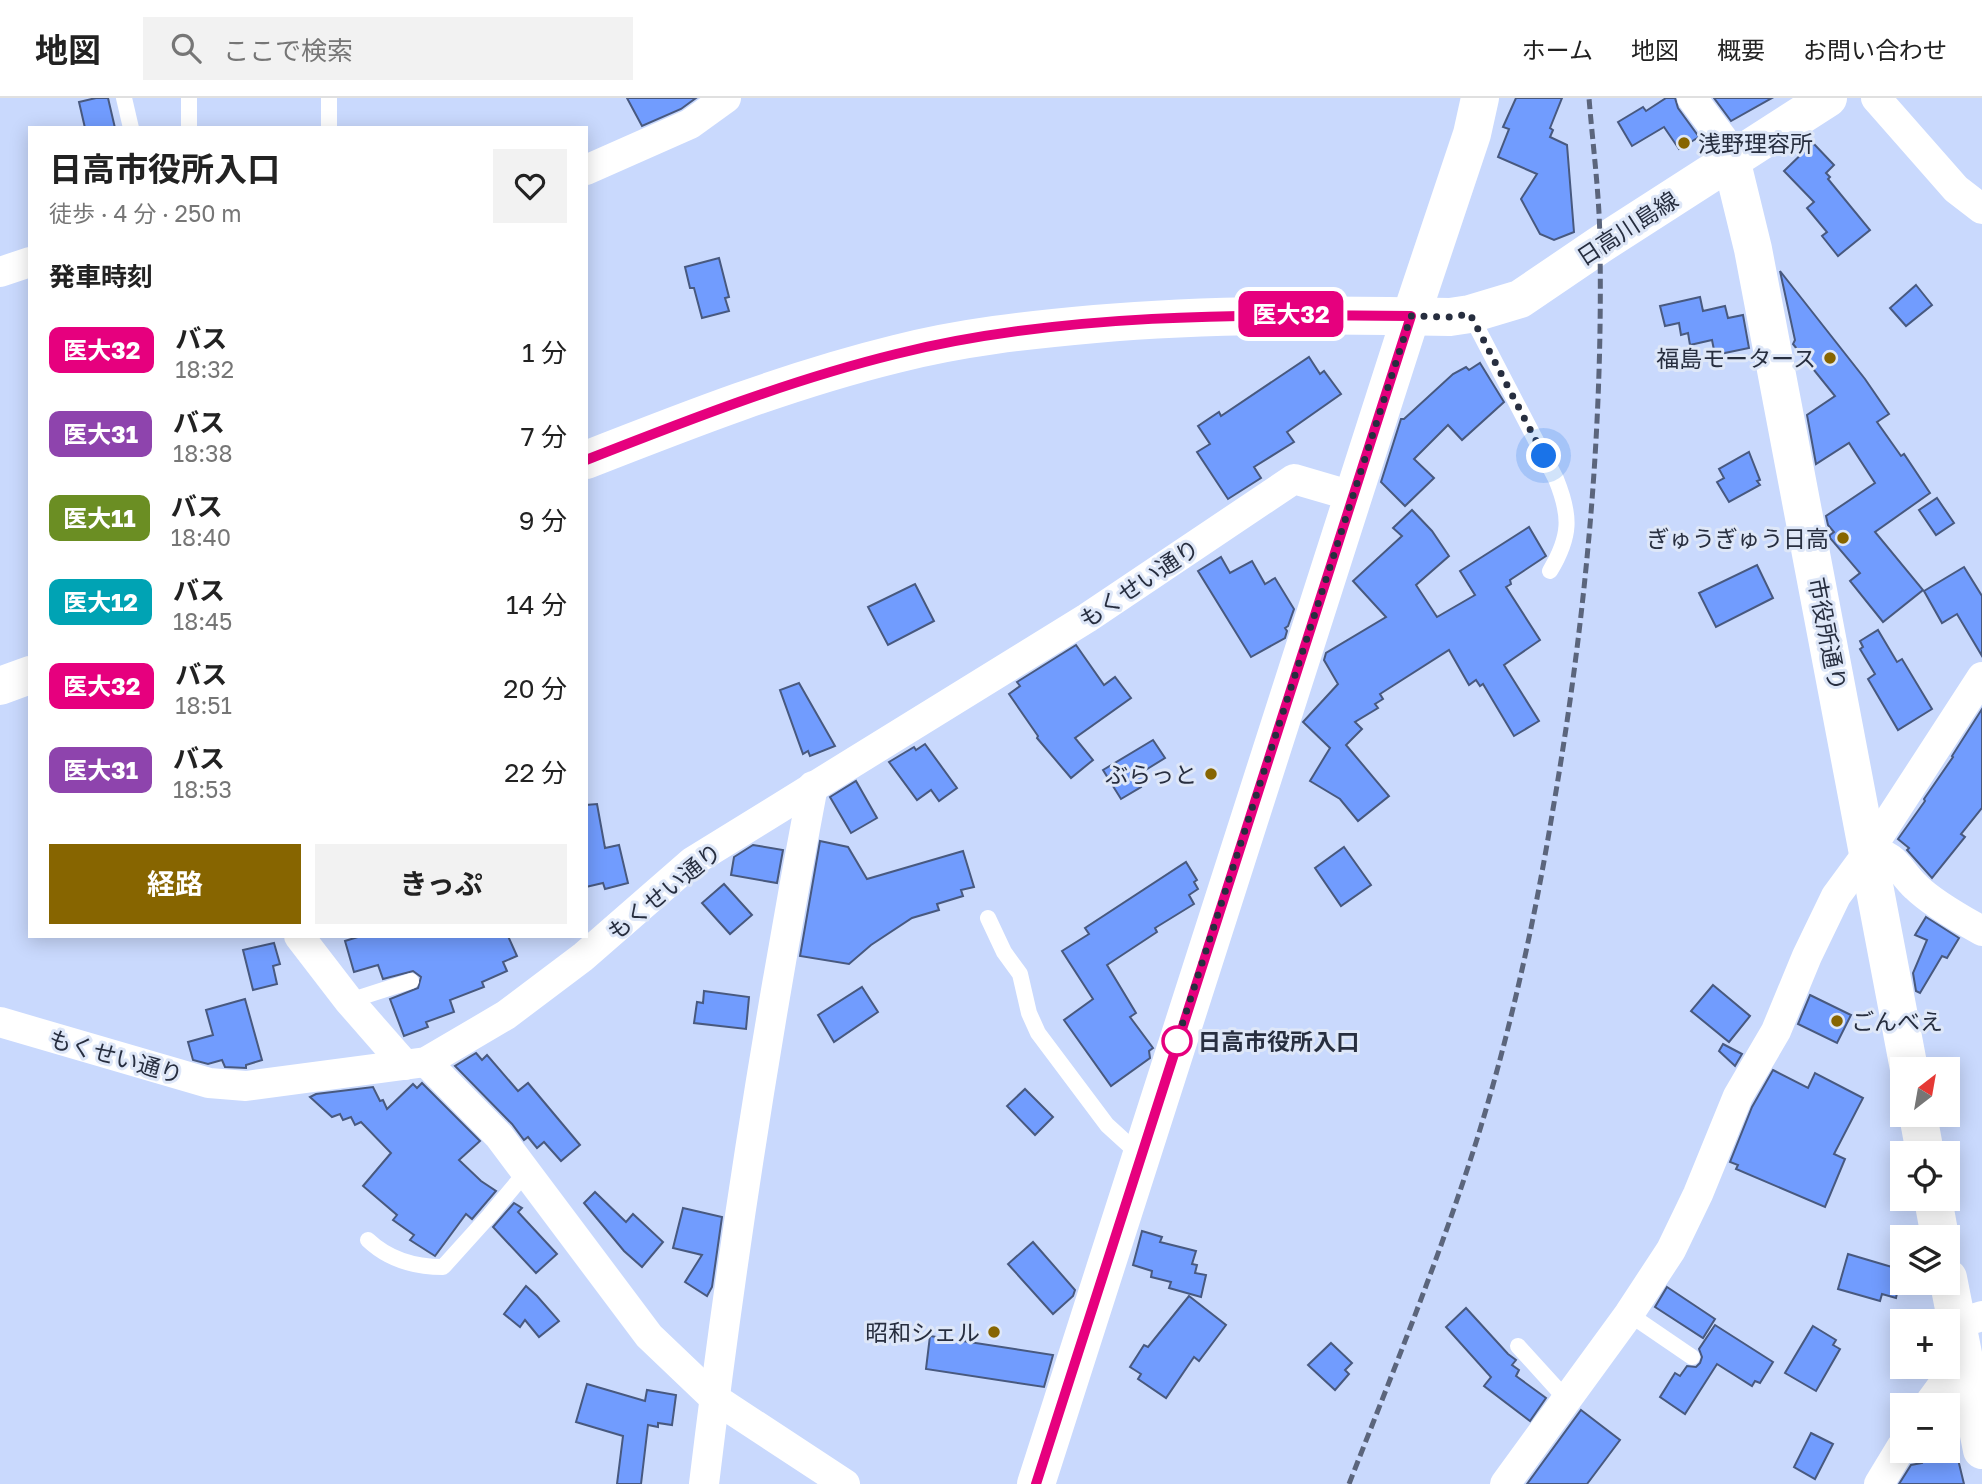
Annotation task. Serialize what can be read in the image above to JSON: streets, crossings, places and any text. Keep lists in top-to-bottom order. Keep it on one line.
{"streets":{"street":["日高川島線","もくせい通り","市役所通り"]},"crossings":[["日高川島線","市役所通り"]],"places":["浅野理容所","福島モータース","ぎゅうぎゅう日高","ぶらっと","ごんべえ","日高市役所入口","昭和シェル"],"lines":["bus line 医大32"],"north":"top right","page":{"header":"地図","search":"ここで検索","nav":["ホーム","地図","概要","お問い合わせ"],"on_map":"医大32","heading":[["日高市役所入口","徒歩 · 4 分 · 250 m"],"発車時刻"],"list":[{"mark":"医大32","name":"バス","note":"18:32","value":"1 分"},{"mark":"医大31","name":"バス","note":"18:38","value":"7 分"},{"mark":"医大11","name":"バス","note":"18:40","value":"9 分"},{"mark":"医大12","name":"バス","note":"18:45","value":"14 分"},{"mark":"医大32","name":"バス","note":"18:51","value":"20 分"},{"mark":"医大31","name":"バス","note":"18:53","value":"22 分"}],"buttons":["経路","きっぷ"],"map_buttons":["+","−"]}}
